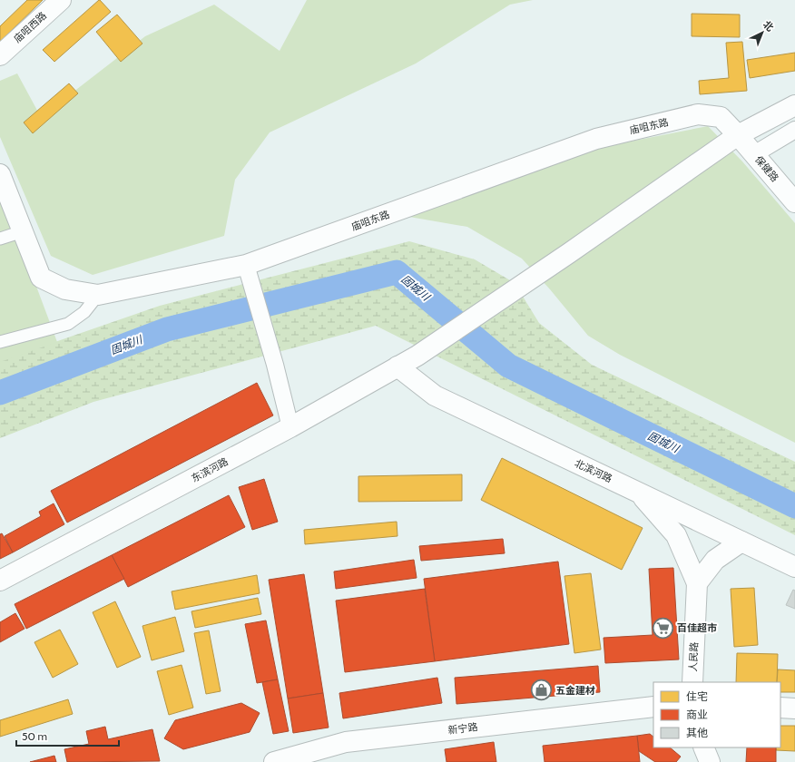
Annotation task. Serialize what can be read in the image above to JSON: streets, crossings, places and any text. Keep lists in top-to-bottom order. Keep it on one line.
{"streets":{"main road":["庙咀西路","庙咀东路","保健路","东滨河路","北滨河路","人民路","新宁路"]},"crossings":[["庙咀东路","保健路"],["庙咀东路","东滨河路"],["保健路","东滨河路"],["东滨河路","北滨河路"]],"water":["固城川"],"places":{"supermarket":["百佳超市"],"shop":["五金建材"]},"legend":["住宅","商业","其他"],"scale_bar":"50 m","north":"top right"}
